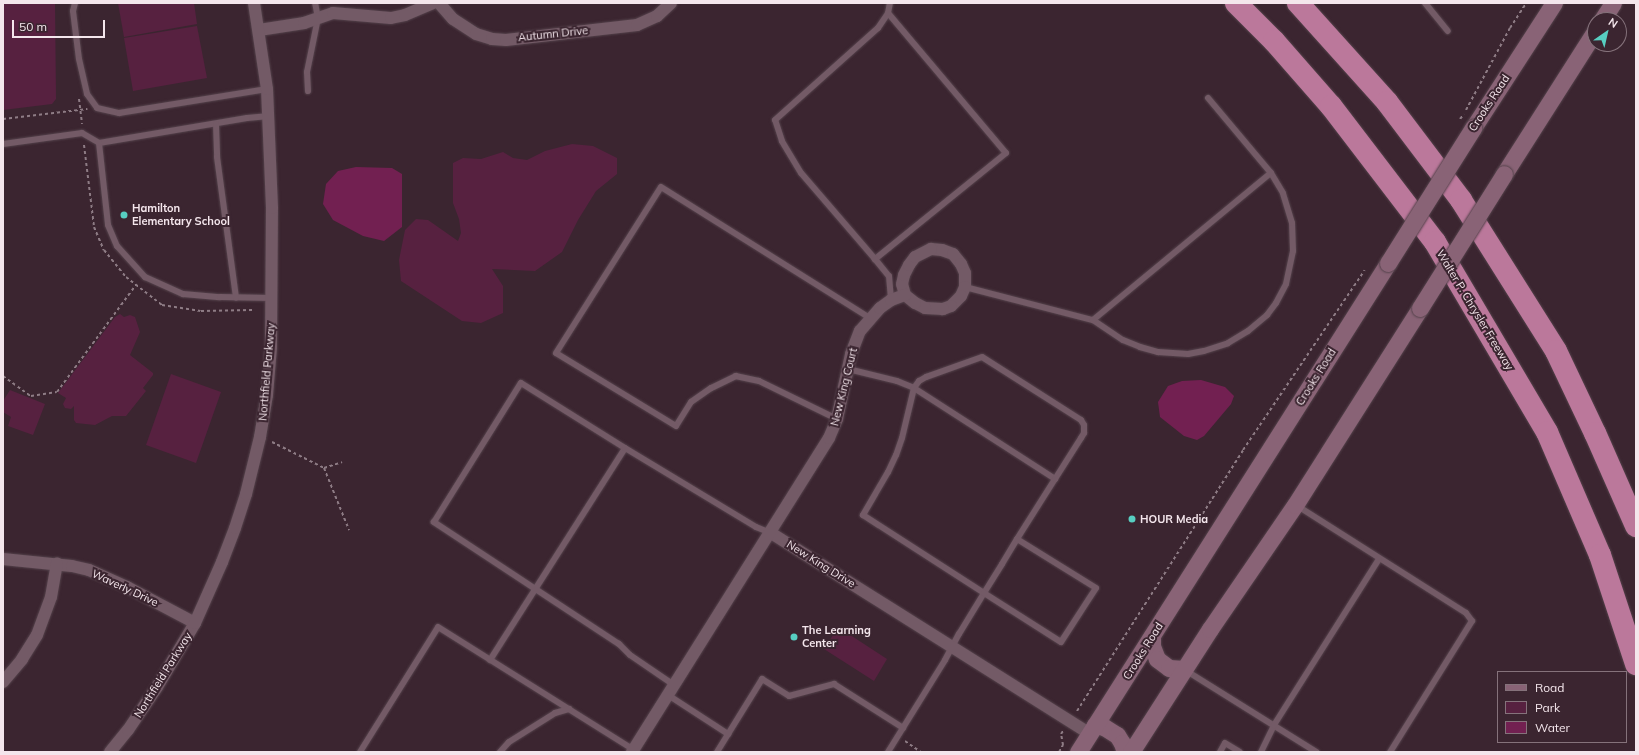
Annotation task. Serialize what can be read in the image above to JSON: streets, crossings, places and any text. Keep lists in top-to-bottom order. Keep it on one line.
{"streets":{"highway":["Walter P. Chrysler Freeway"],"main road":["Crooks Road"],"street":["Autumn Drive","Northfield Parkway","New King Court","New King Drive","Waverly Drive"]},"crossings":[["Crooks Road","New King Drive"],["Northfield Parkway","Waverly Drive"],["New King Court","New King Drive"]],"places":["Hamilton Elementary School","HOUR Media","The Learning Center"],"legend":["Road","Park","Water"],"scale_bar":"50 m","north":"top right"}
